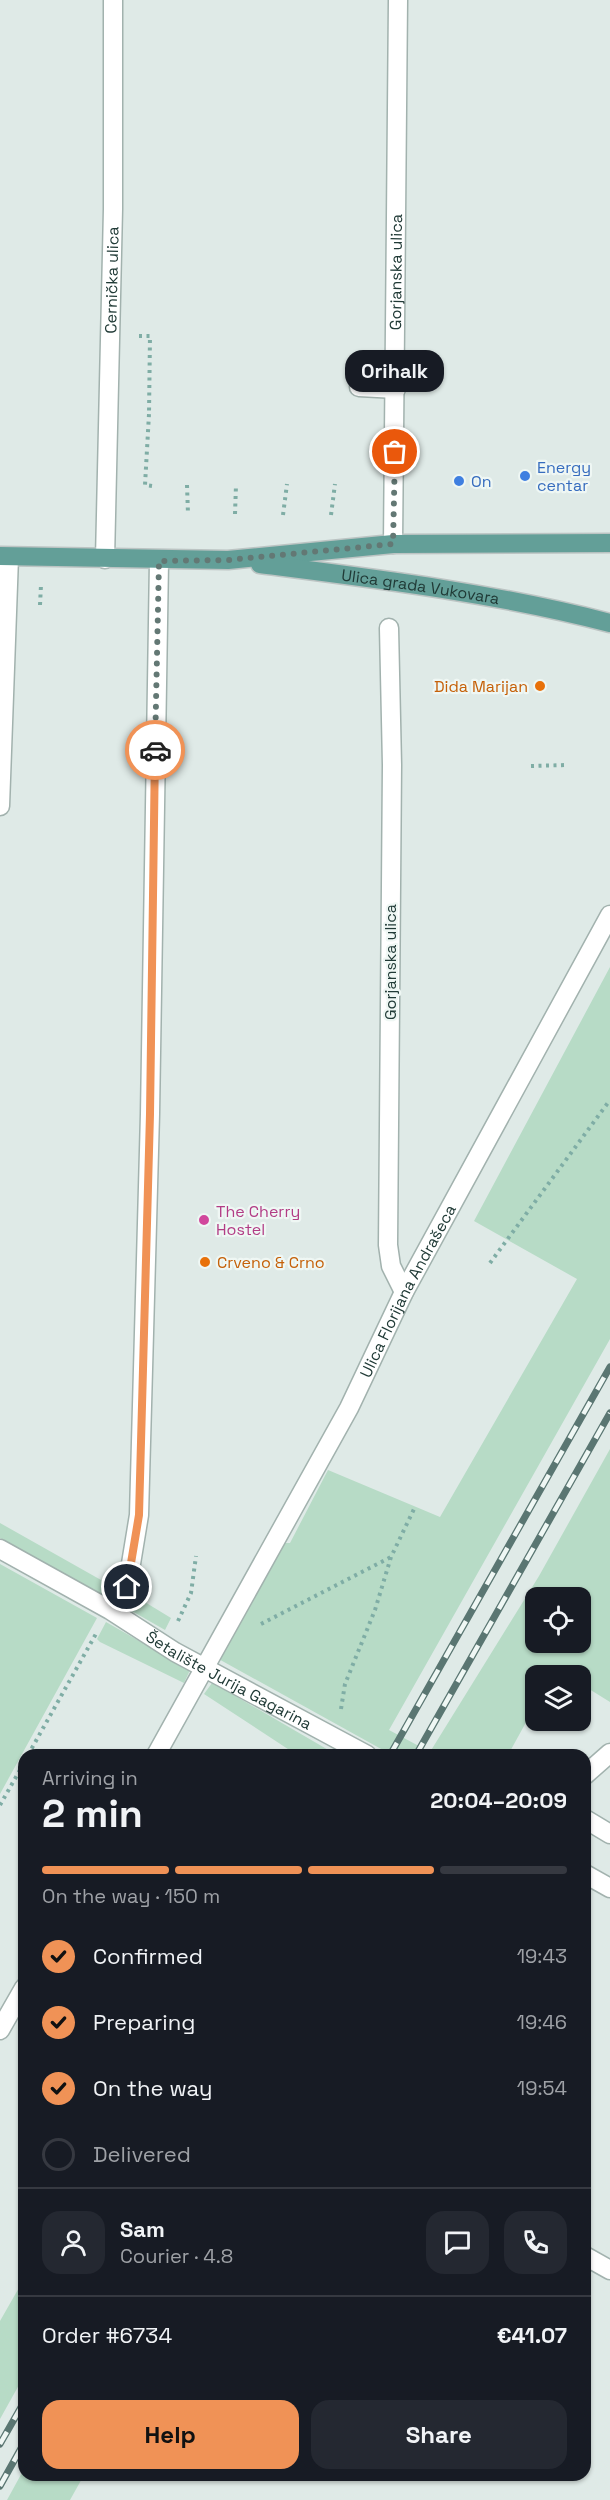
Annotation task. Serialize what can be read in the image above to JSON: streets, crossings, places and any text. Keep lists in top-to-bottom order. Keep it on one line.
{"streets":{"main road":["Ulica grada Vukovara"],"street":["Gorjanska ulica","Cernička ulica","Ulica Florijana Andrašeca","Šetalište Jurija Gagarina"]},"crossings":[["Gorjanska ulica","Ulica grada Vukovara"],["Gorjanska ulica","Ulica Florijana Andrašeca"],["Cernička ulica","Ulica grada Vukovara"],["Ulica Florijana Andrašeca","Šetalište Jurija Gagarina"]],"places":["Orihalk","Energy centar","On","Dida Marijan","The Cherry Hostel","Crveno & Crno"],"page":{"bubble":"Orihalk","heading":["2 min","Arriving in","20:04–20:09"],"panel":["Sam","Courier · 4.8","Order #6734","€41.07"],"bar":"On the way · 150 m","list":[["Confirmed","19:43"],["Preparing","19:46"],["On the way","19:54"],"Delivered"],"buttons":["Help","Share"]}}
